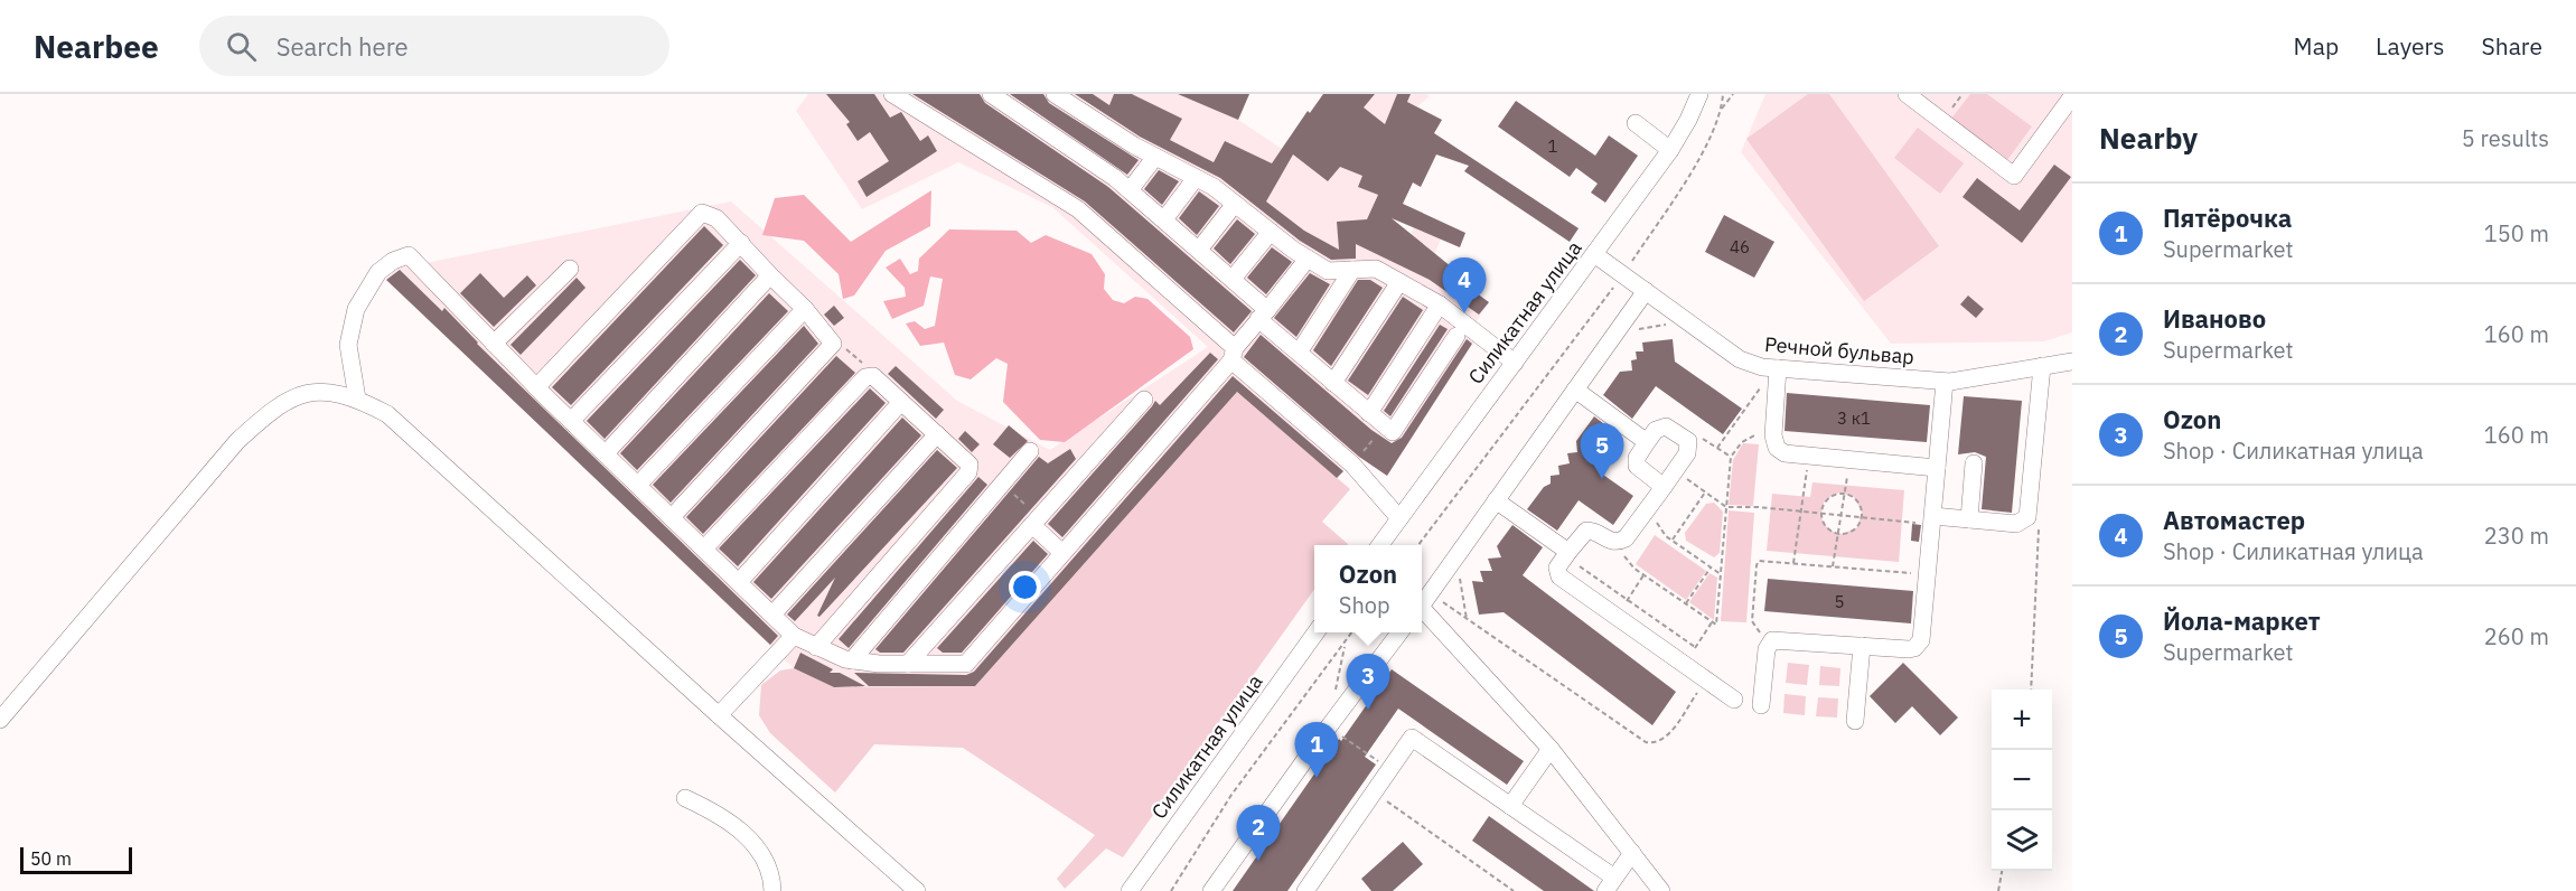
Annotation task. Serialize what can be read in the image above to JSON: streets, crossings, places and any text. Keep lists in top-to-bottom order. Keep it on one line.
{"streets":{"street":["Силикатная улица","Речной бульвар"]},"crossings":[["Силикатная улица","Речной бульвар"]],"house_numbers":["1","46","3 к1","5"],"scale_bar":"50 m","page":{"header":"Nearbee","search":"Search here","nav":["Map","Layers","Share"],"heading":["Nearby","5 results"],"list":[{"mark":"1","name":"Пятёрочка","note":"Supermarket","value":"150 m"},{"mark":"2","name":"Иваново","note":"Supermarket","value":"160 m"},{"mark":"3","name":"Ozon","note":"Shop · Силикатная улица","value":"160 m"},{"mark":"4","name":"Автомастер","note":"Shop · Силикатная улица","value":"230 m"},{"mark":"5","name":"Йола-маркет","note":"Supermarket","value":"260 m"}],"pins":["4","5","3","1","2"],"popup":["Ozon","Shop"],"map_buttons":["+","−"],"scale":"50 m"}}
